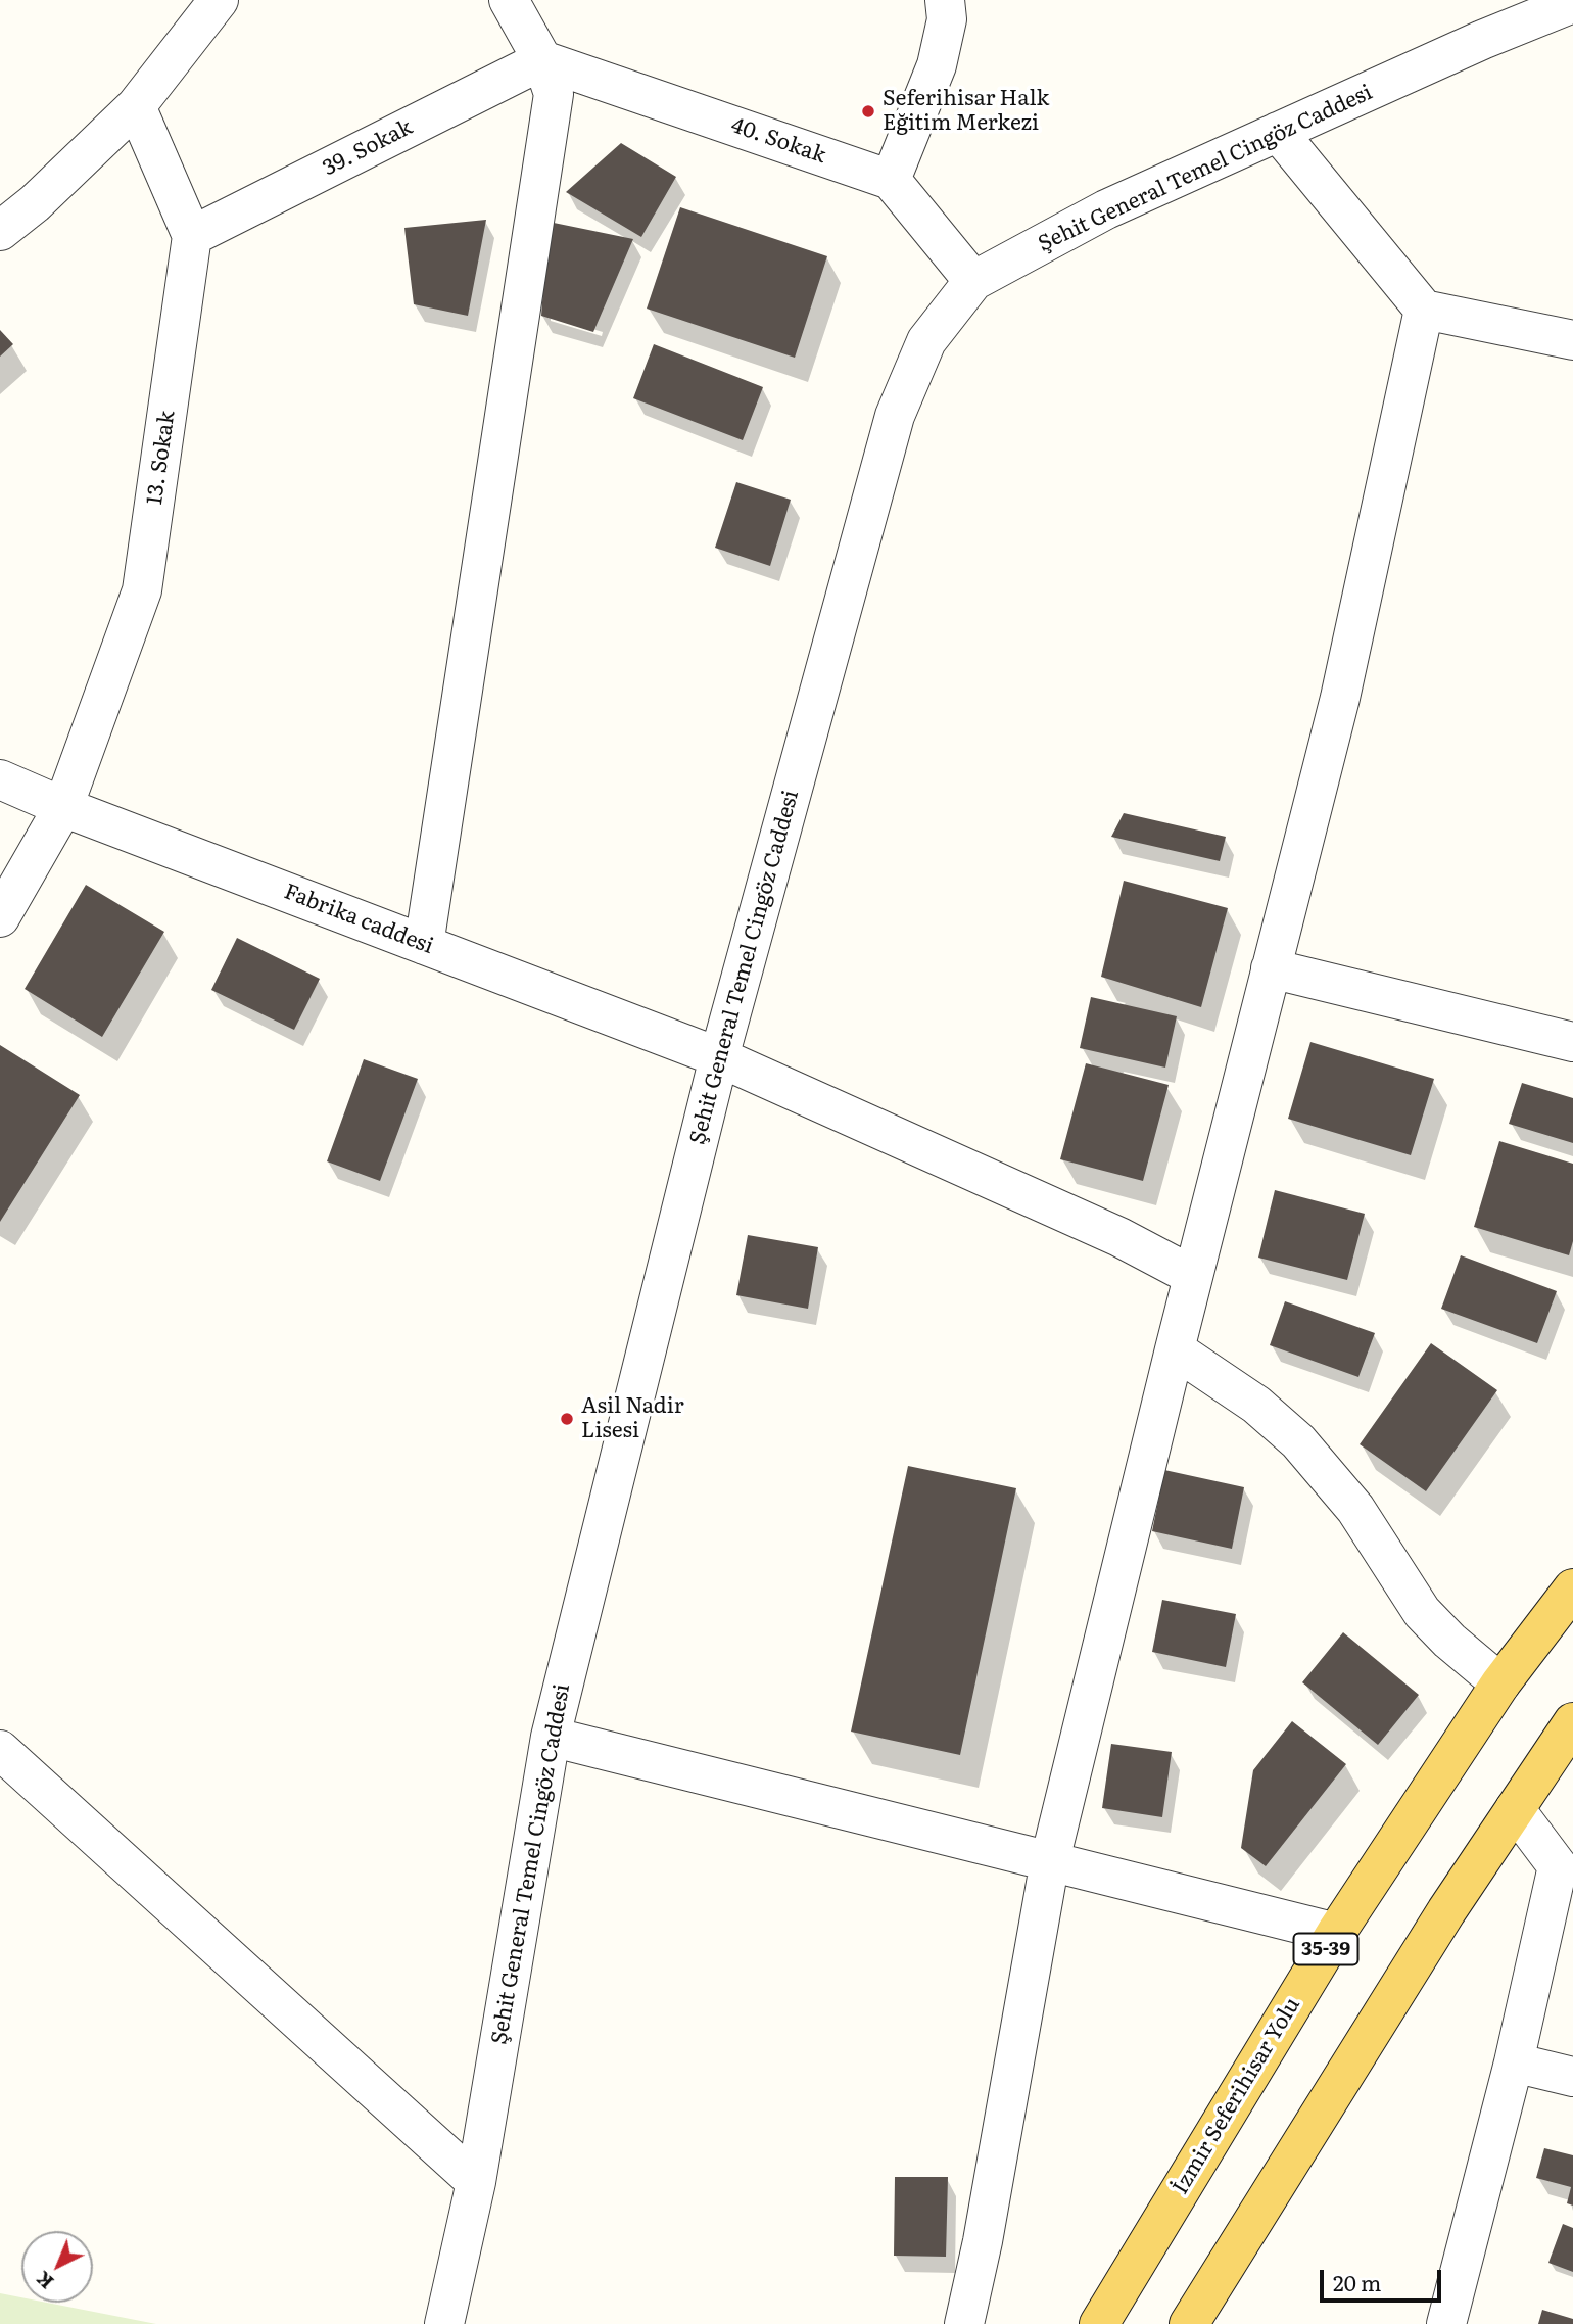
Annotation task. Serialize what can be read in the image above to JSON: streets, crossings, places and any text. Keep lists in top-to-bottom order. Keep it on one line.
{"streets":{"main road":["35-39","İzmir Seferihisar Yolu"],"street":["40. Sokak","39. Sokak","Şehit General Temel Cingöz Caddesi","13. Sokak","Fabrika caddesi"]},"crossings":[["40. Sokak","39. Sokak"],["39. Sokak","13. Sokak"],["Şehit General Temel Cingöz Caddesi","Fabrika caddesi"],["13. Sokak","Fabrika caddesi"]],"places":["Seferihisar Halk Eğitim Merkezi","Asil Nadir Lisesi"],"scale_bar":"20 m","north":"bottom left"}
